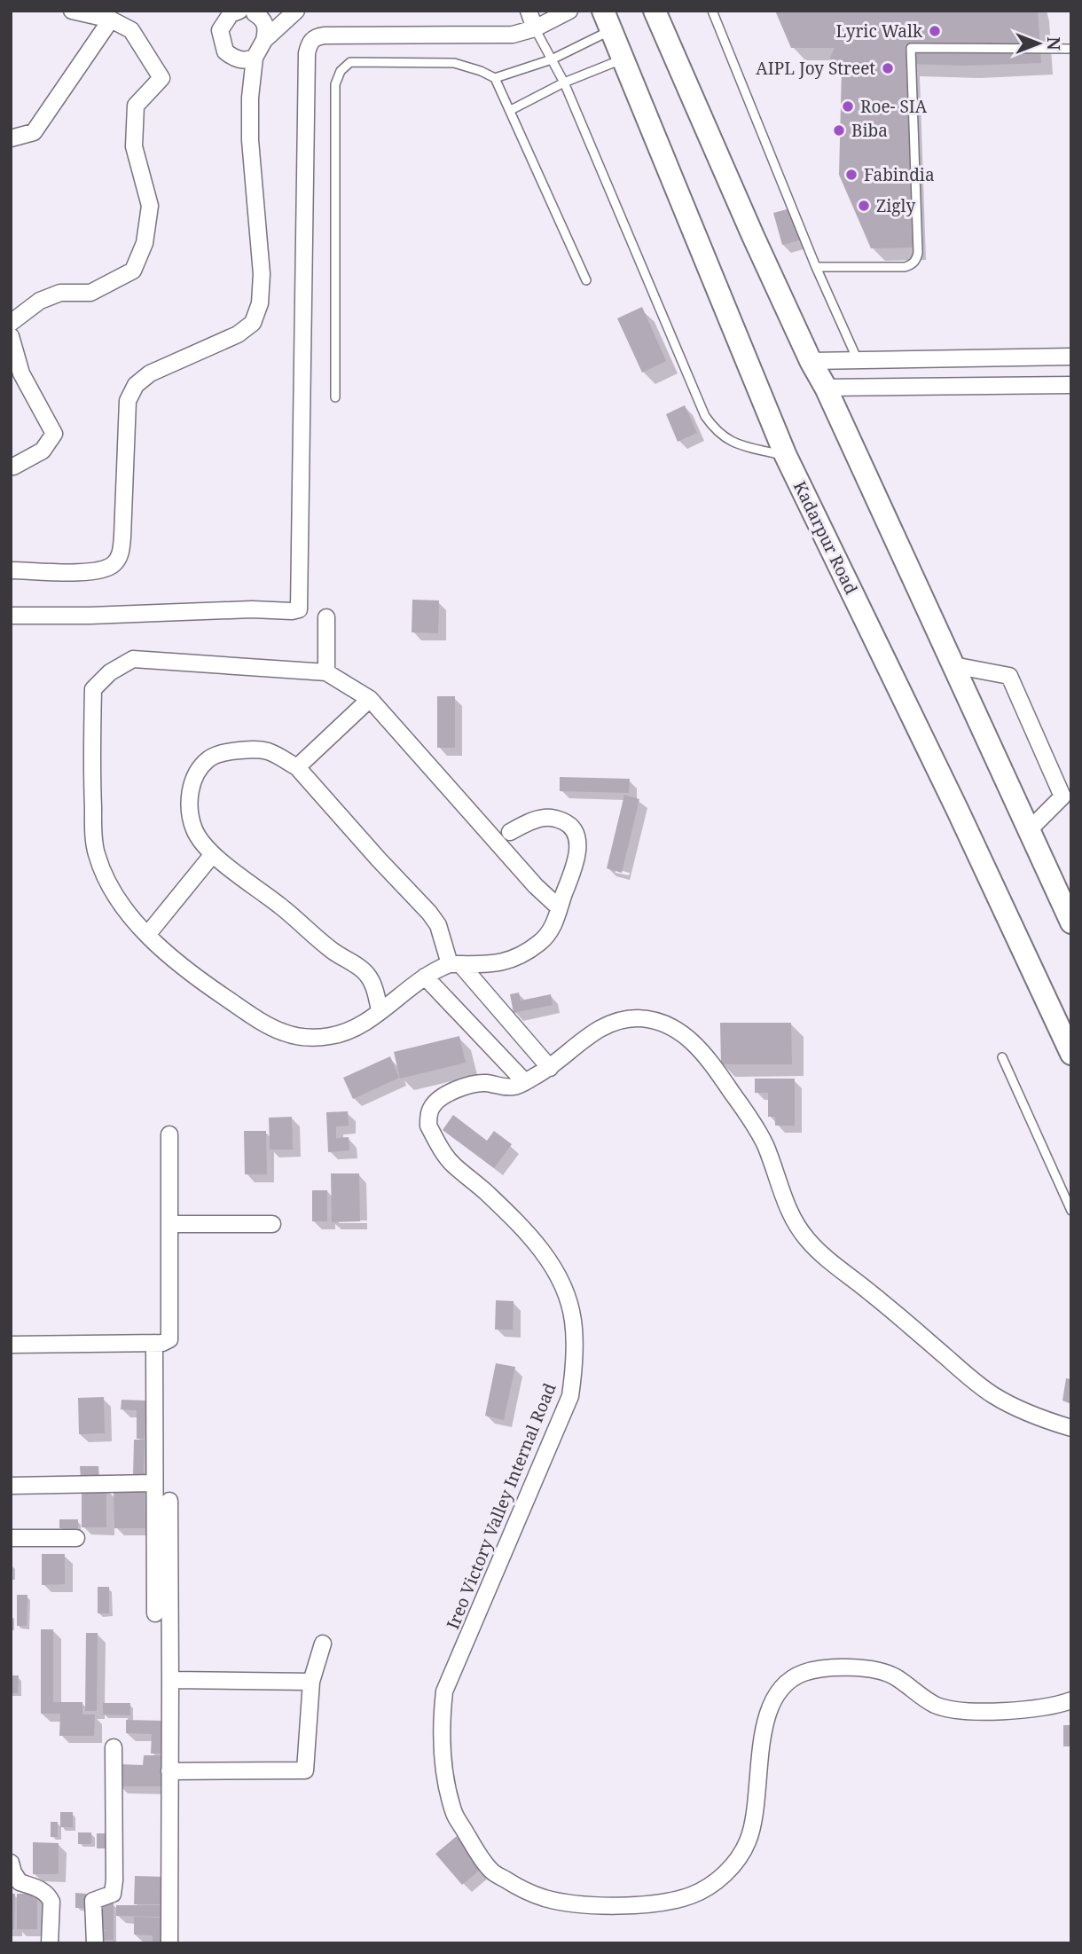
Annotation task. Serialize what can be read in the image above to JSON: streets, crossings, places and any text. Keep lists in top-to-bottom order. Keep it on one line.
{"streets":{"street":["Kadarpur Road","Ireo Victory Valley Internal Road"]},"places":["Lyric Walk","AIPL Joy Street","Roe- SIA","Biba","Fabindia","Zigly"],"north":"right"}
